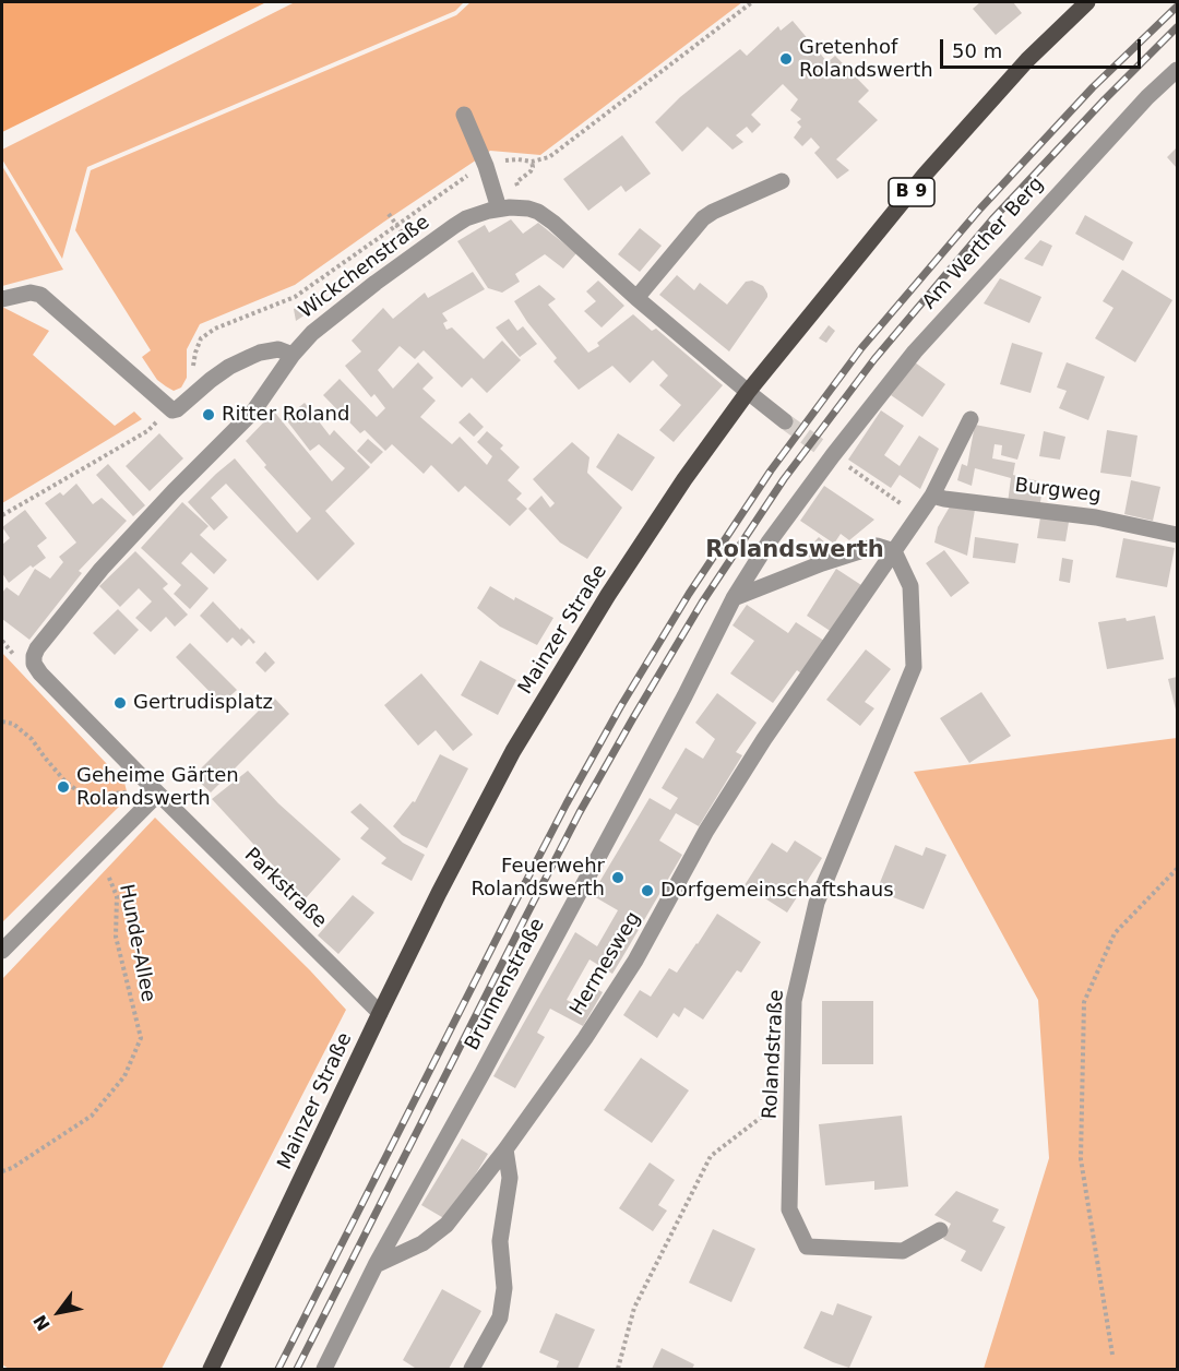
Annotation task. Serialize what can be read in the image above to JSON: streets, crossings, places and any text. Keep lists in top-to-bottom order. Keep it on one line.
{"streets":{"main road":["B 9","Mainzer Straße"],"street":["Am Werther Berg","Wickchenstraße","Burgweg","Parkstraße","Hermesweg","Brunnenstraße","Rolandstraße"],"path":["Hunde-Allee"]},"crossings":[["Am Werther Berg","Brunnenstraße"],["Wickchenstraße","Mainzer Straße"],["Wickchenstraße","Parkstraße"],["Burgweg","Hermesweg"],["Mainzer Straße","Parkstraße"],["Hermesweg","Brunnenstraße"],["Hermesweg","Rolandstraße"]],"districts":["Rolandswerth"],"places":["Gretenhof Rolandswerth","Ritter Roland","Gertrudisplatz","Geheime Gärten Rolandswerth","Feuerwehr Rolandswerth","Dorfgemeinschaftshaus"],"scale_bar":"50 m","north":"bottom left"}
